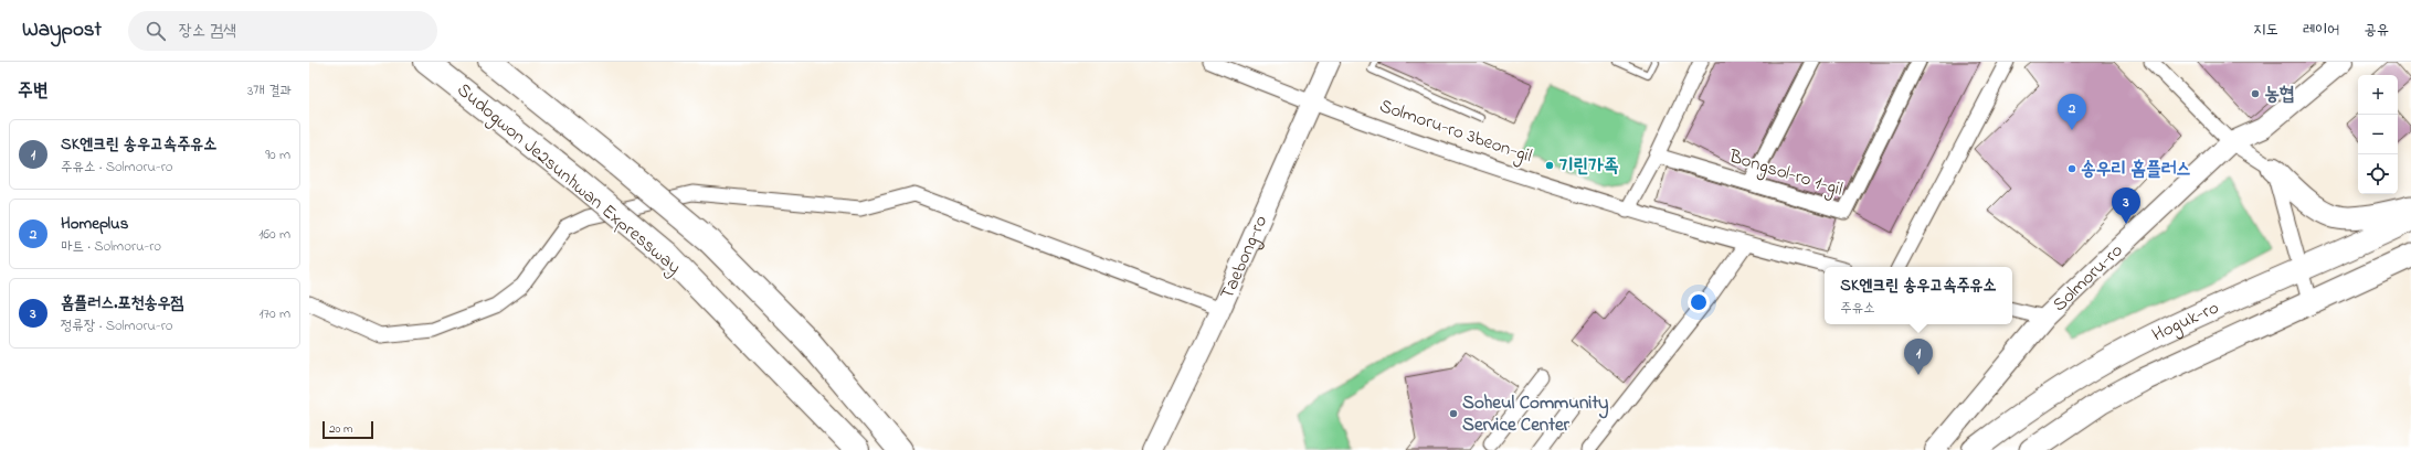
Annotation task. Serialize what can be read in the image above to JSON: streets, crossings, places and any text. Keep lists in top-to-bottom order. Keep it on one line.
{"streets":{"highway":["Sudogwon Je2sunhwan Expressway"],"main road":["Taebong-ro","Solmoru-ro","Hoguk-ro"],"street":["Solmoru-ro 3beon-gil","Bongsol-ro 1-gil"]},"crossings":[["Solmoru-ro 3beon-gil","Taebong-ro"]],"places":["농협","기린가족","송우리 홈플러스","Soheul Community Service Center"],"scale_bar":"20 m","page":{"header":"Waypost","search":"장소 검색","nav":["지도","레이어","공유"],"heading":["주변","3개 결과"],"map_buttons":["+","−"],"pins":["2","3","1"],"list":[{"mark":"1","name":"SK엔크린 송우고속주유소","note":"주유소 · Solmoru-ro","value":"90 m"},{"mark":"2","name":"Homeplus","note":"마트 · Solmoru-ro","value":"160 m"},{"mark":"3","name":"홈플러스.포천송우점","note":"정류장 · Solmoru-ro","value":"170 m"}],"popup":["SK엔크린 송우고속주유소","주유소"],"scale":"20 m"}}
